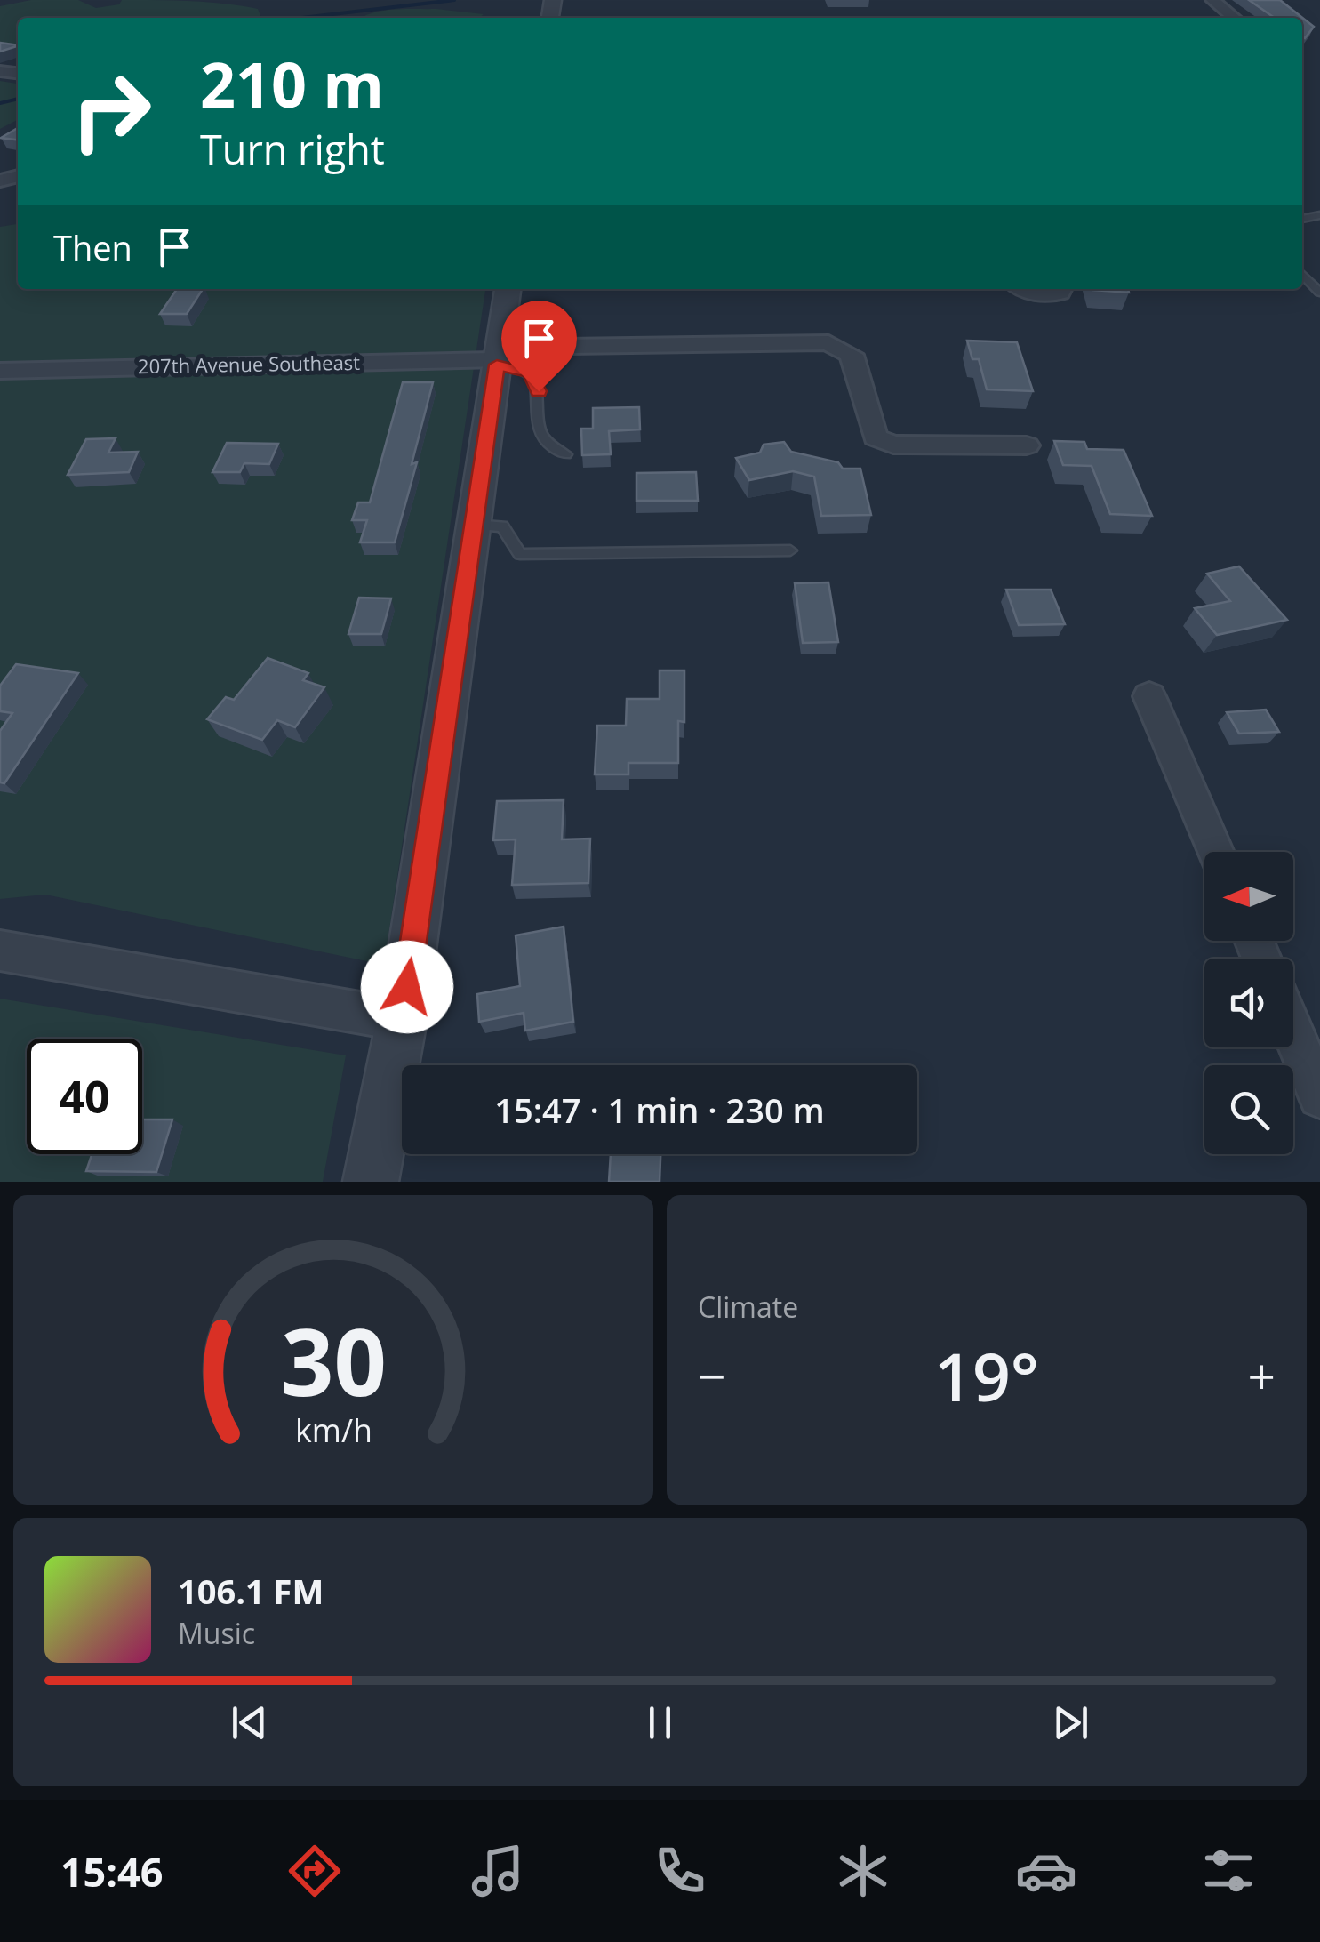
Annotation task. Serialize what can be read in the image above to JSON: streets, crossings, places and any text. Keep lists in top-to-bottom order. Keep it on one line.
{"streets":{"street":["207th Avenue Southeast"]},"north":"left","page":{"turn":["210 m","Turn right"],"then":"Then","limit":"40","trip":"15:47 · 1 min · 230 m","tile":"Climate","heat":["−","19°","+"],"song":["106.1 FM","Music"],"tabs":"15:46","gauge":["30","km/h"]}}
